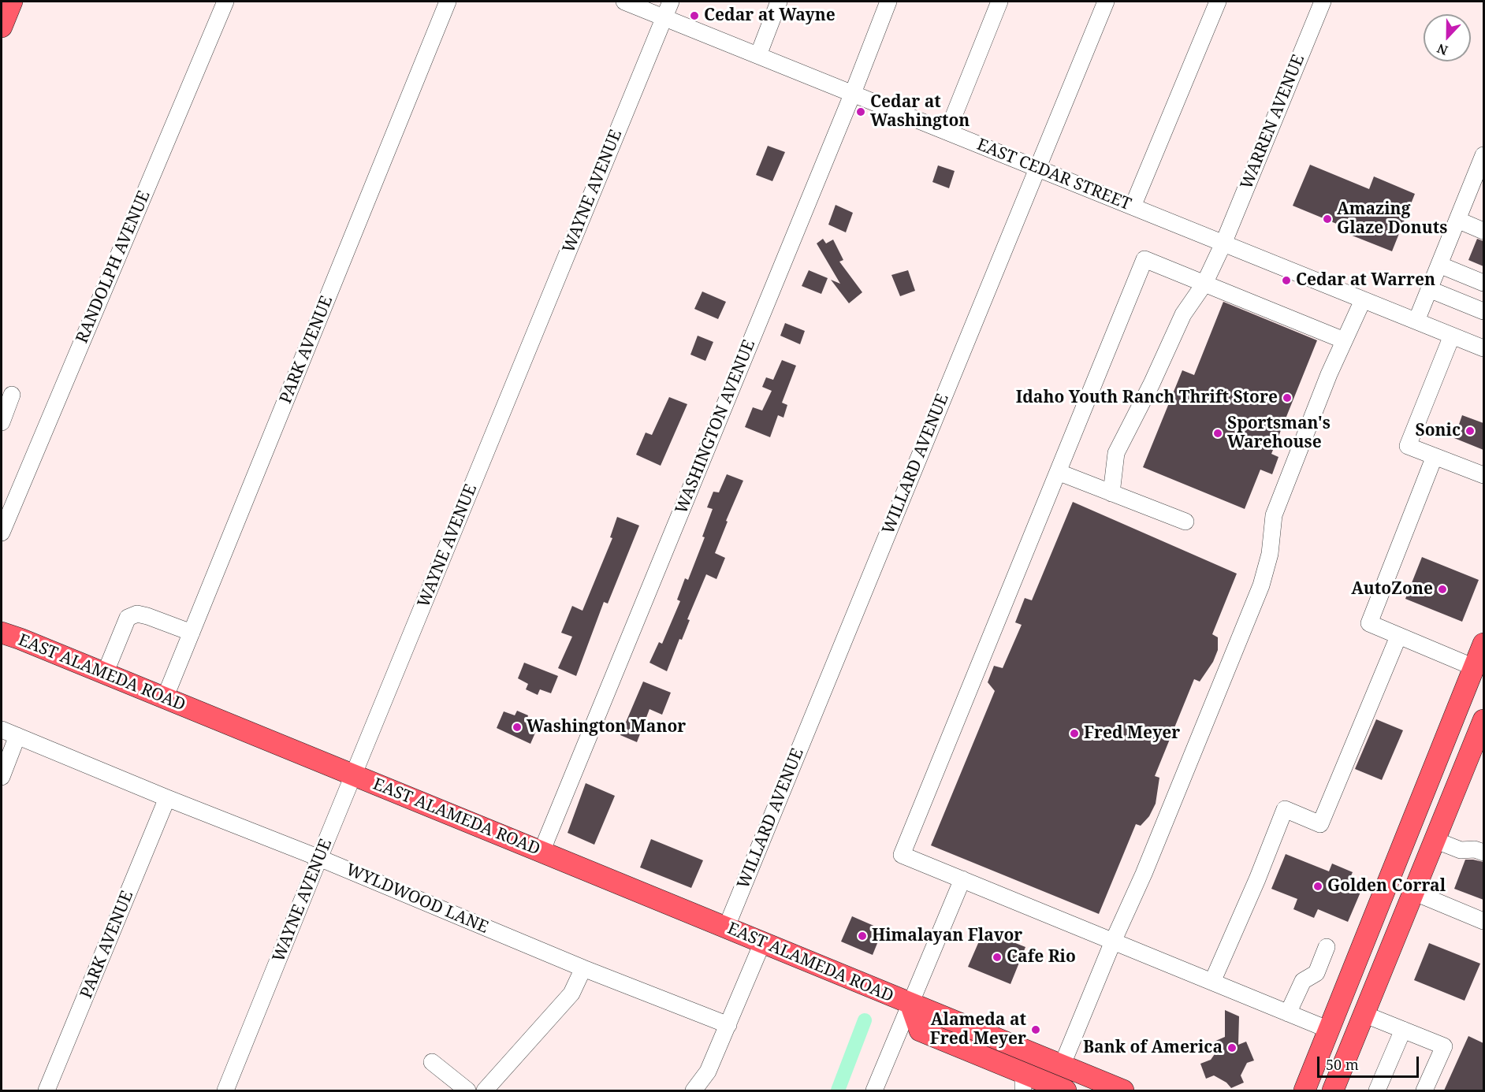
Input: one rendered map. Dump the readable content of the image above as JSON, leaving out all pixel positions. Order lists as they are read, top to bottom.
{
  "streets": {
    "main road": ["EAST ALAMEDA ROAD"],
    "street": [
      "WARREN AVENUE",
      "EAST CEDAR STREET",
      "WAYNE AVENUE",
      "RANDOLPH AVENUE",
      "PARK AVENUE",
      "WASHINGTON AVENUE",
      "WILLARD AVENUE",
      "WYLDWOOD LANE"
    ]
  },
  "crossings": [
    ["WARREN AVENUE", "EAST CEDAR STREET"],
    ["EAST CEDAR STREET", "WAYNE AVENUE"],
    ["EAST CEDAR STREET", "WASHINGTON AVENUE"],
    ["EAST CEDAR STREET", "WILLARD AVENUE"],
    ["WAYNE AVENUE", "EAST ALAMEDA ROAD"],
    ["WAYNE AVENUE", "WYLDWOOD LANE"],
    ["PARK AVENUE", "EAST ALAMEDA ROAD"],
    ["PARK AVENUE", "WYLDWOOD LANE"],
    ["WASHINGTON AVENUE", "EAST ALAMEDA ROAD"],
    ["WILLARD AVENUE", "EAST ALAMEDA ROAD"]
  ],
  "places": [
    "Cedar at Wayne",
    "Cedar at Washington",
    "Amazing Glaze Donuts",
    "Cedar at Warren",
    "Idaho Youth Ranch Thrift Store",
    "Sonic",
    "Sportsman's Warehouse",
    "AutoZone",
    "Washington Manor",
    "Fred Meyer",
    "Golden Corral",
    "Himalayan Flavor",
    "Cafe Rio",
    "Alameda at Fred Meyer",
    "Bank of America"
  ],
  "scale_bar": "50 m",
  "north": "bottom"
}
